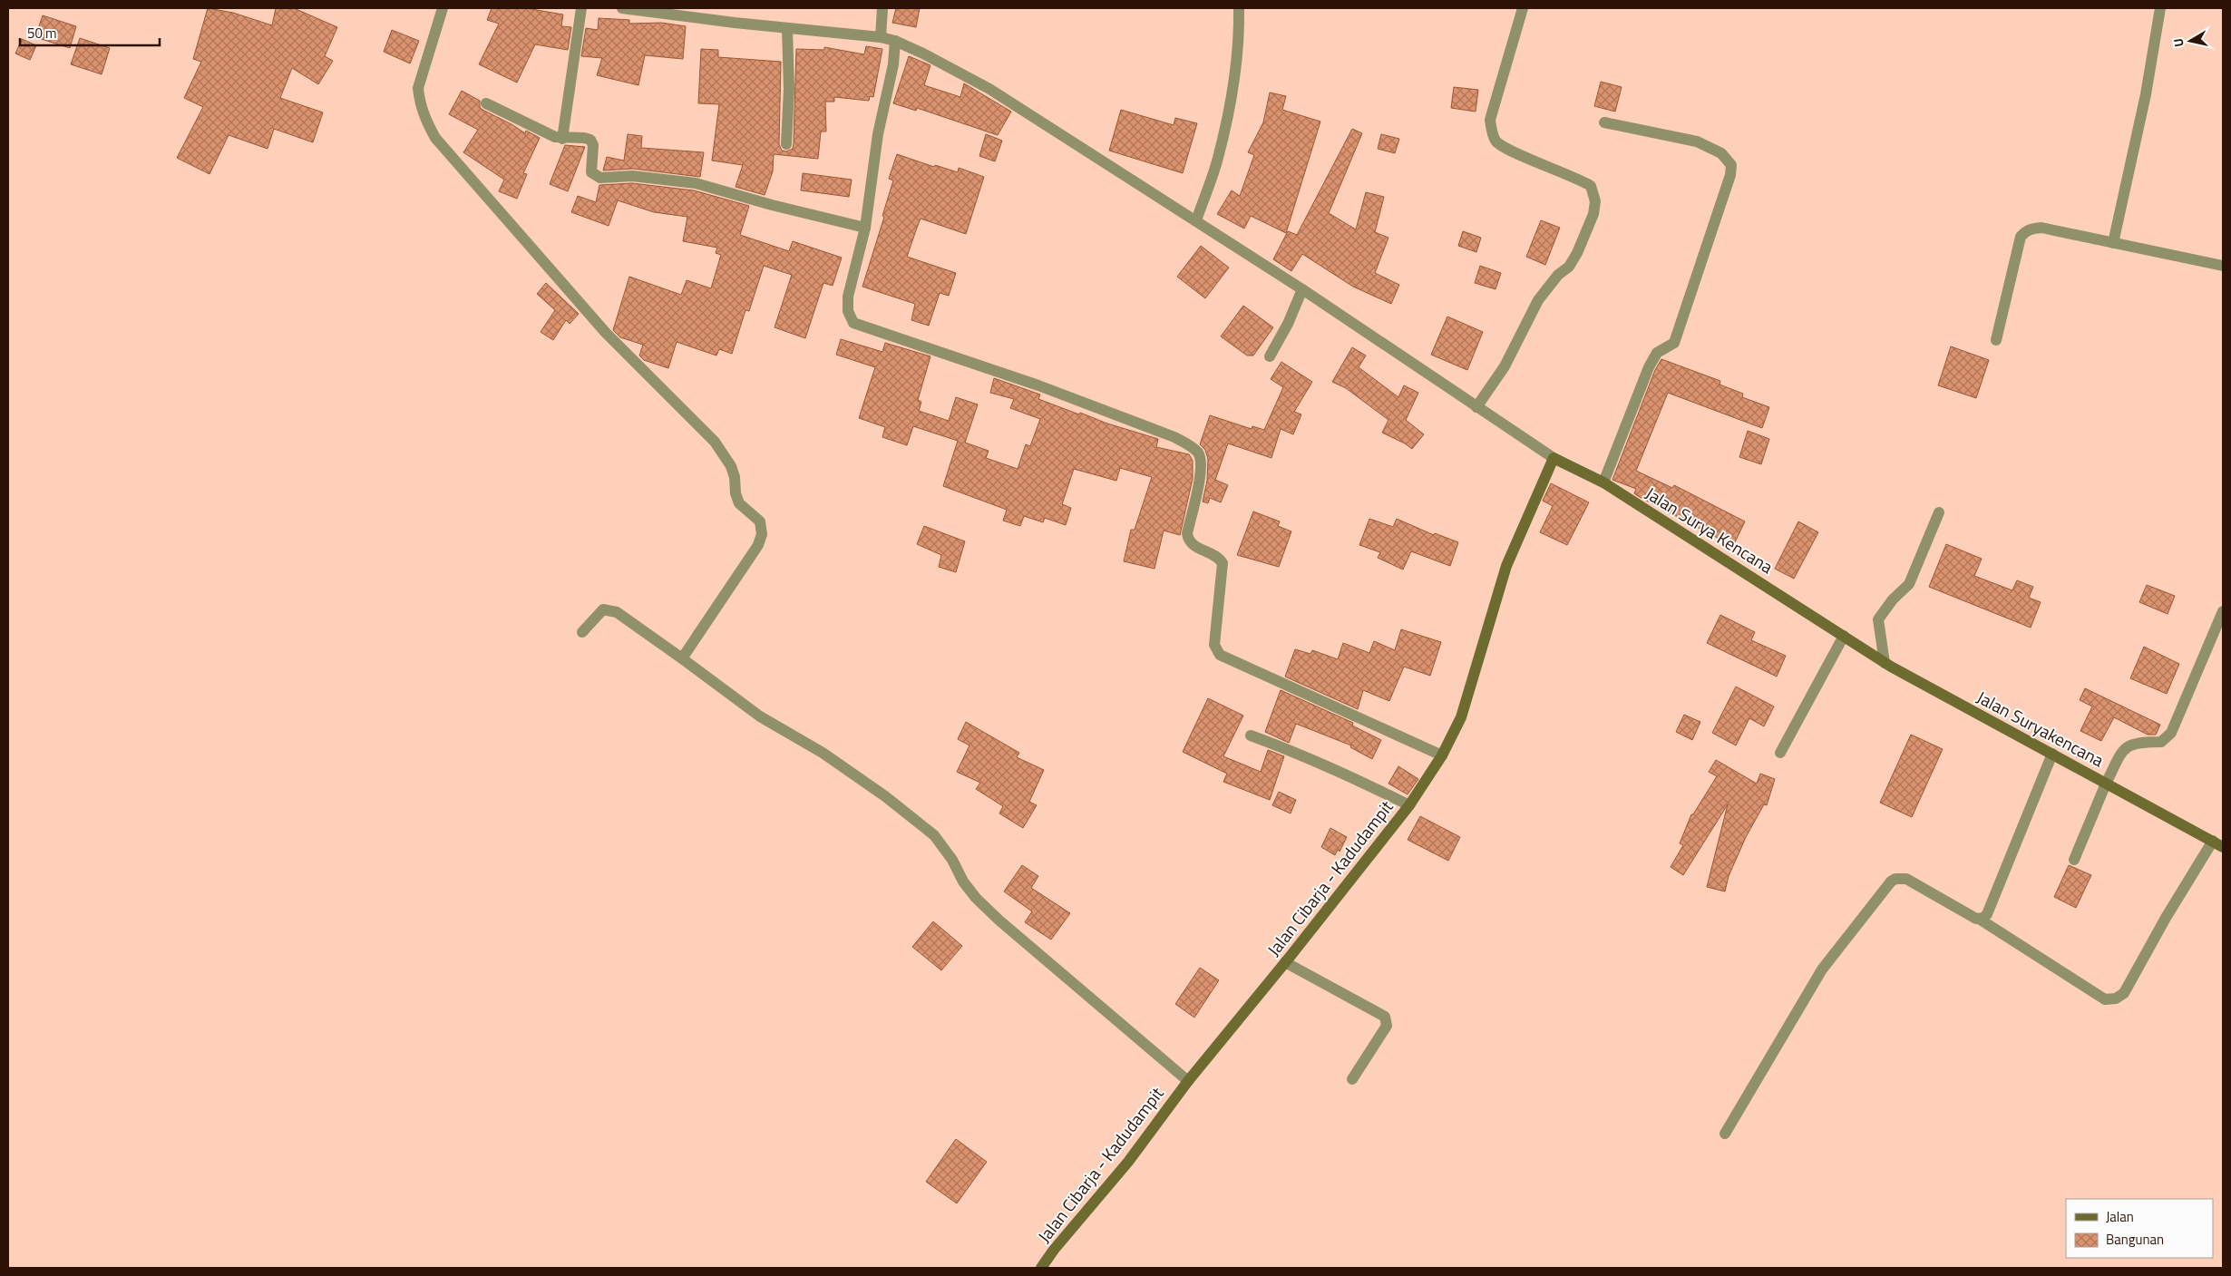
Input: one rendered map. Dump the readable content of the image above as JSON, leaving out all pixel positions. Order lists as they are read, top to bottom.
{
  "streets": {
    "street": ["Jalan Surya Kencana", "Jalan Suryakencana", "Jalan Cibarja - Kadudampit"]
  },
  "crossings": [
    ["Jalan Surya Kencana", "Jalan Suryakencana"],
    ["Jalan Surya Kencana", "Jalan Cibarja - Kadudampit"]
  ],
  "legend": ["Jalan", "Bangunan"],
  "scale_bar": "50 m",
  "north": "left"
}
